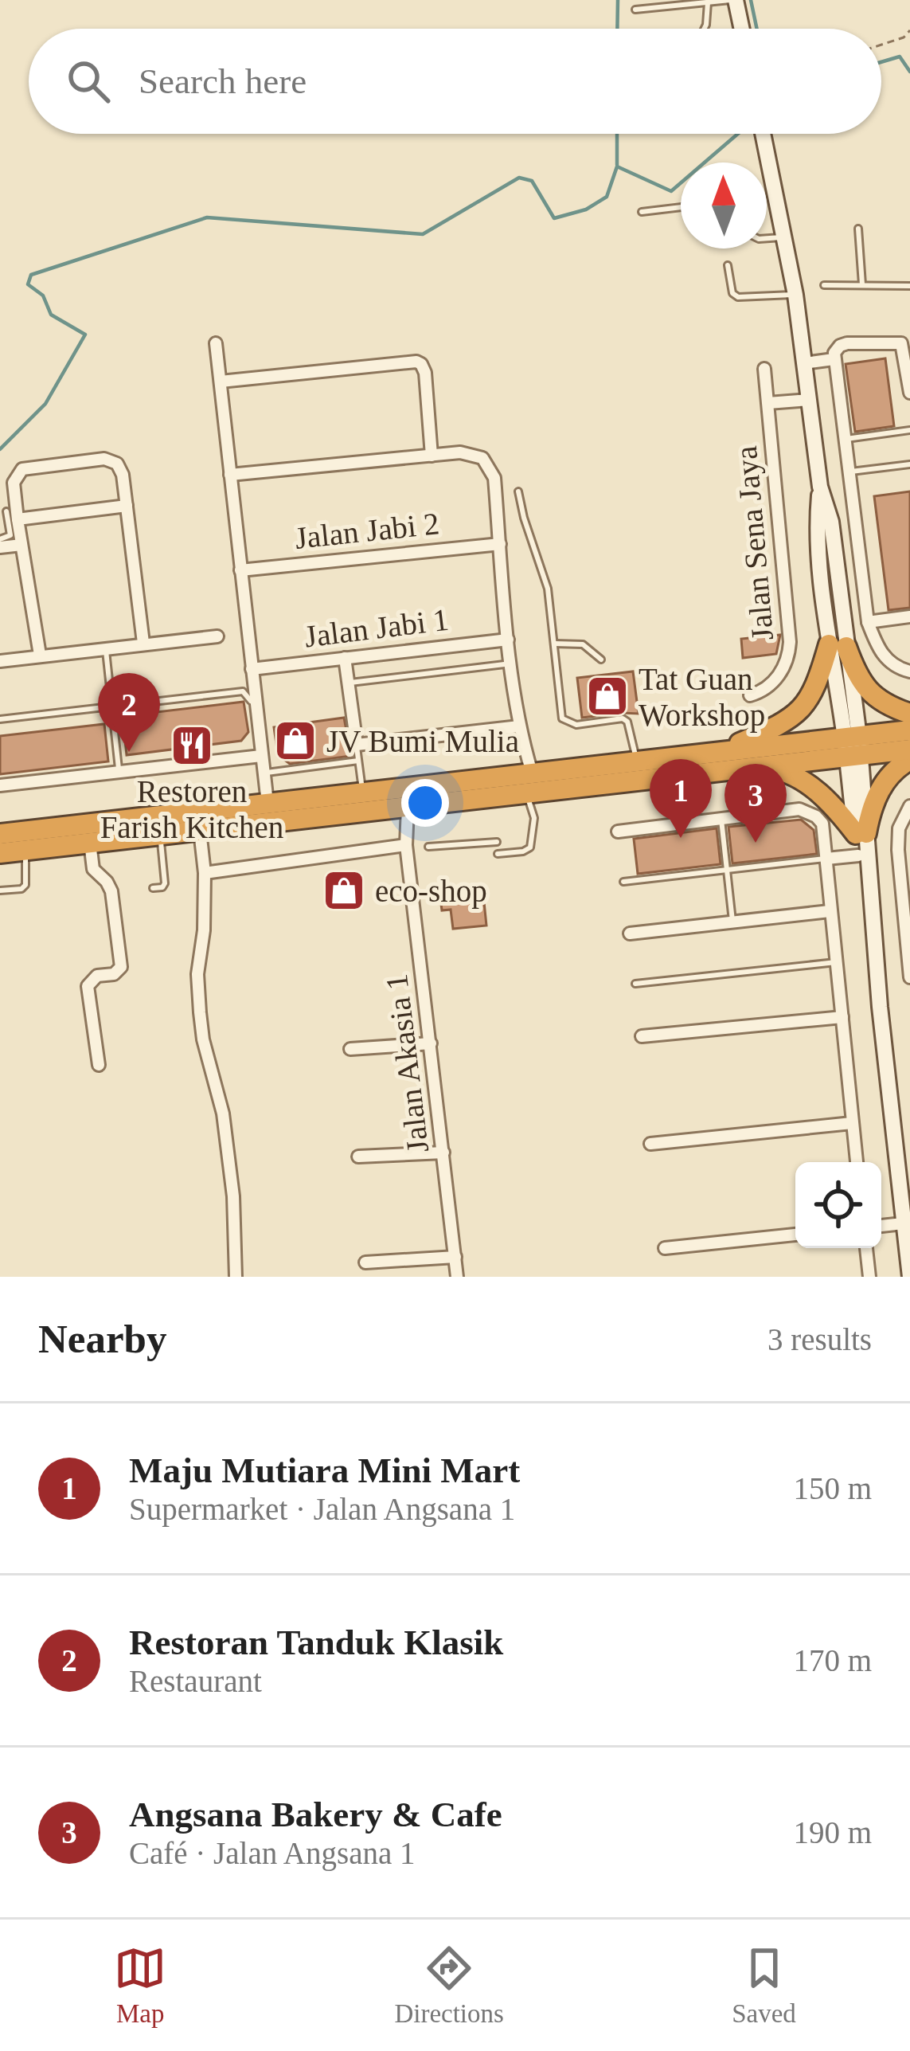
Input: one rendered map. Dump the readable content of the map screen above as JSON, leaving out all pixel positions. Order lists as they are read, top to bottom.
{
  "streets": {
    "street": [
      "Jalan Jabi 2",
      "Jalan Sena Jaya",
      "Jalan Jabi 1",
      "Jalan Akasia 1"
    ]
  },
  "places": {
    "shop": ["Tat Guan Workshop", "JV Bumi Mulia", "eco-shop"],
    "restaurant": ["Restoren Farish Kitchen"]
  },
  "north": "top",
  "page": {
    "search": "Search here",
    "pins": ["2", "1", "3"],
    "heading": ["Nearby", "3 results"],
    "list": [
      {
        "mark": "1",
        "name": "Maju Mutiara Mini Mart",
        "note": "Supermarket · Jalan Angsana 1",
        "value": "150 m"
      },
      {
        "mark": "2",
        "name": "Restoran Tanduk Klasik",
        "note": "Restaurant",
        "value": "170 m"
      },
      {
        "mark": "3",
        "name": "Angsana Bakery & Cafe",
        "note": "Café · Jalan Angsana 1",
        "value": "190 m"
      }
    ],
    "nav": ["Map", "Directions", "Saved"]
  }
}
